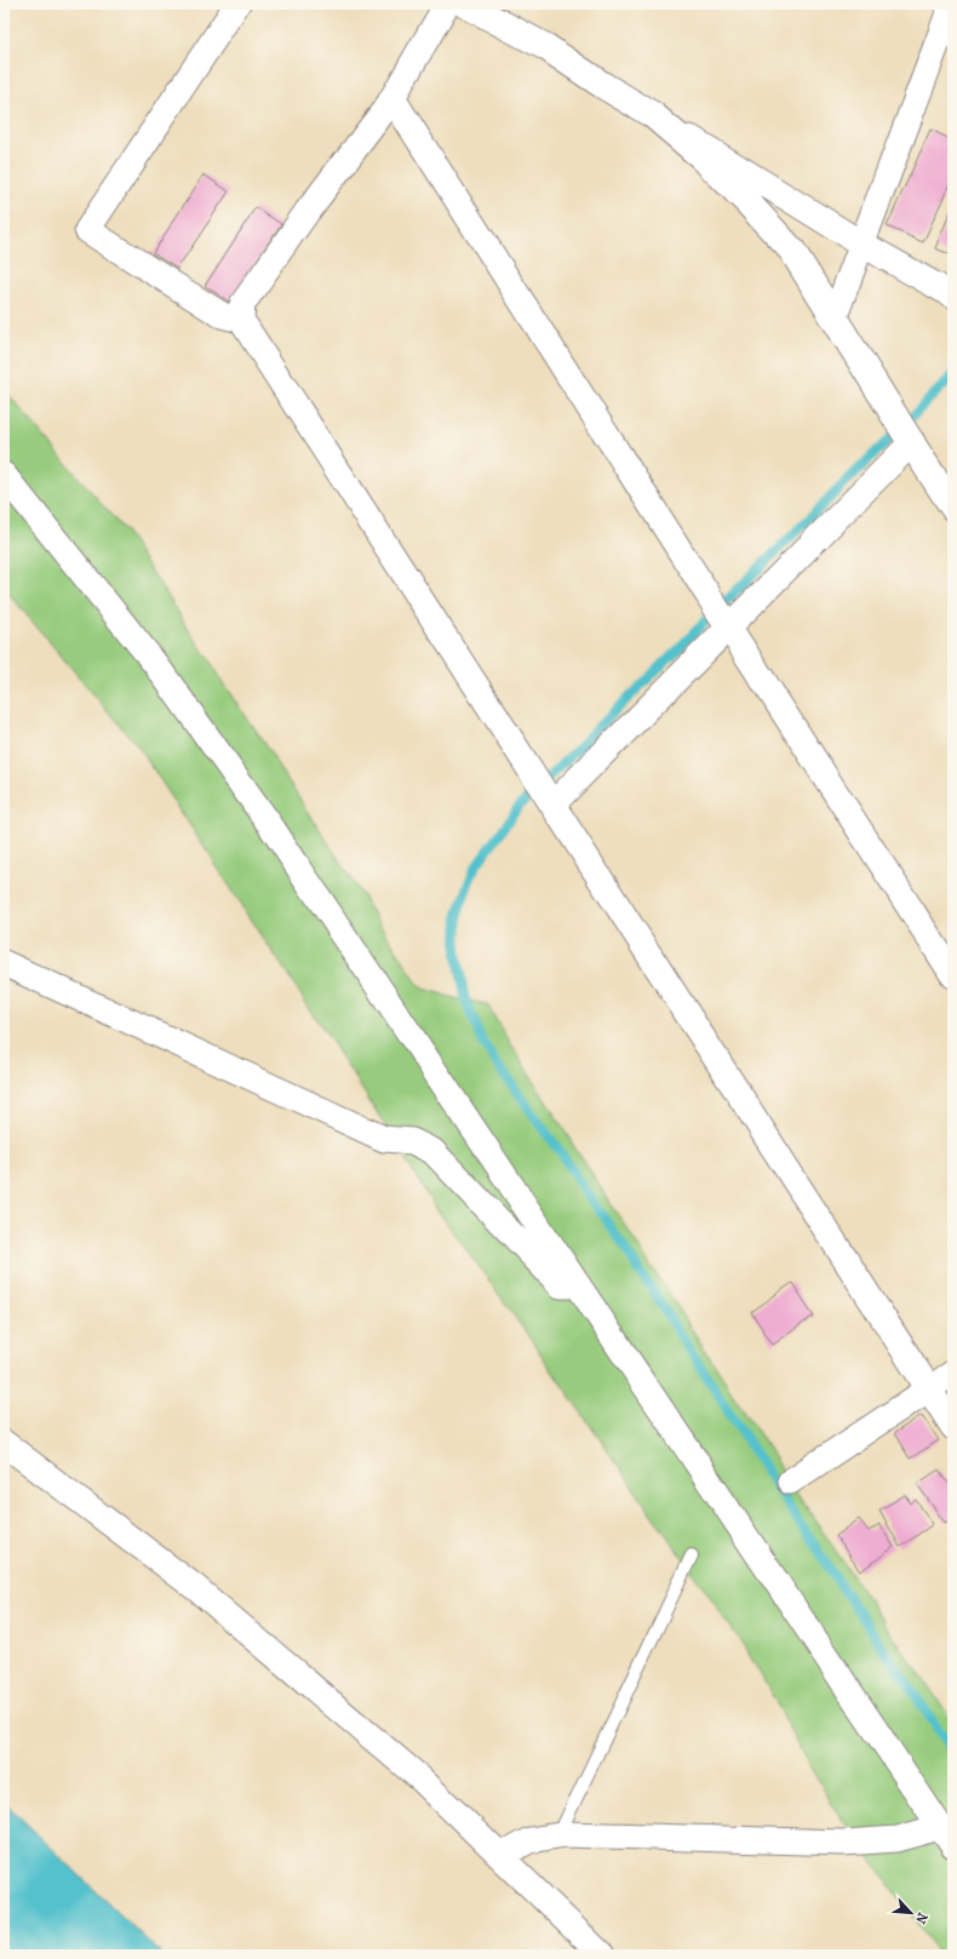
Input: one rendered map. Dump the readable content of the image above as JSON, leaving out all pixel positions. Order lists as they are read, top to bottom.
{
  "north": "bottom right"
}
